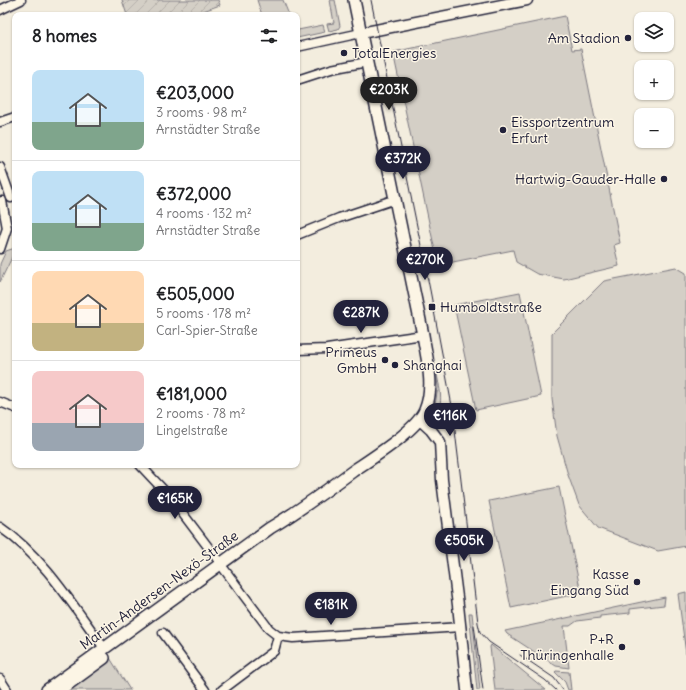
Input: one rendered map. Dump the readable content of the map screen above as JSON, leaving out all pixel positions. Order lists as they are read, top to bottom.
{
  "streets": {
    "main road": ["Martin-Andersen-Nexö-Straße"]
  },
  "places": {
    "other": [
      "Am Stadion",
      "TotalEnergies",
      "Eissportzentrum Erfurt",
      "Hartwig-Gauder-Halle",
      "Primeus GmbH",
      "Shanghai",
      "Kasse Eingang Süd",
      "P+R Thüringenhalle"
    ],
    "transit": ["Humboldtstraße"]
  },
  "page": {
    "map_buttons": ["+", "−"],
    "heading": "8 homes",
    "list": [
      {
        "name": "€203,000",
        "note": "3 rooms · 98 m² · Arnstädter Straße"
      },
      {
        "name": "€372,000",
        "note": "4 rooms · 132 m² · Arnstädter Straße"
      },
      {
        "name": "€505,000",
        "note": "5 rooms · 178 m² · Carl-Spier-Straße"
      },
      {
        "name": "€181,000",
        "note": "2 rooms · 78 m² · Lingelstraße"
      }
    ],
    "price": [
      "€203K",
      "€372K",
      "€270K",
      "€287K",
      "€116K",
      "€165K",
      "€505K",
      "€181K"
    ]
  }
}
